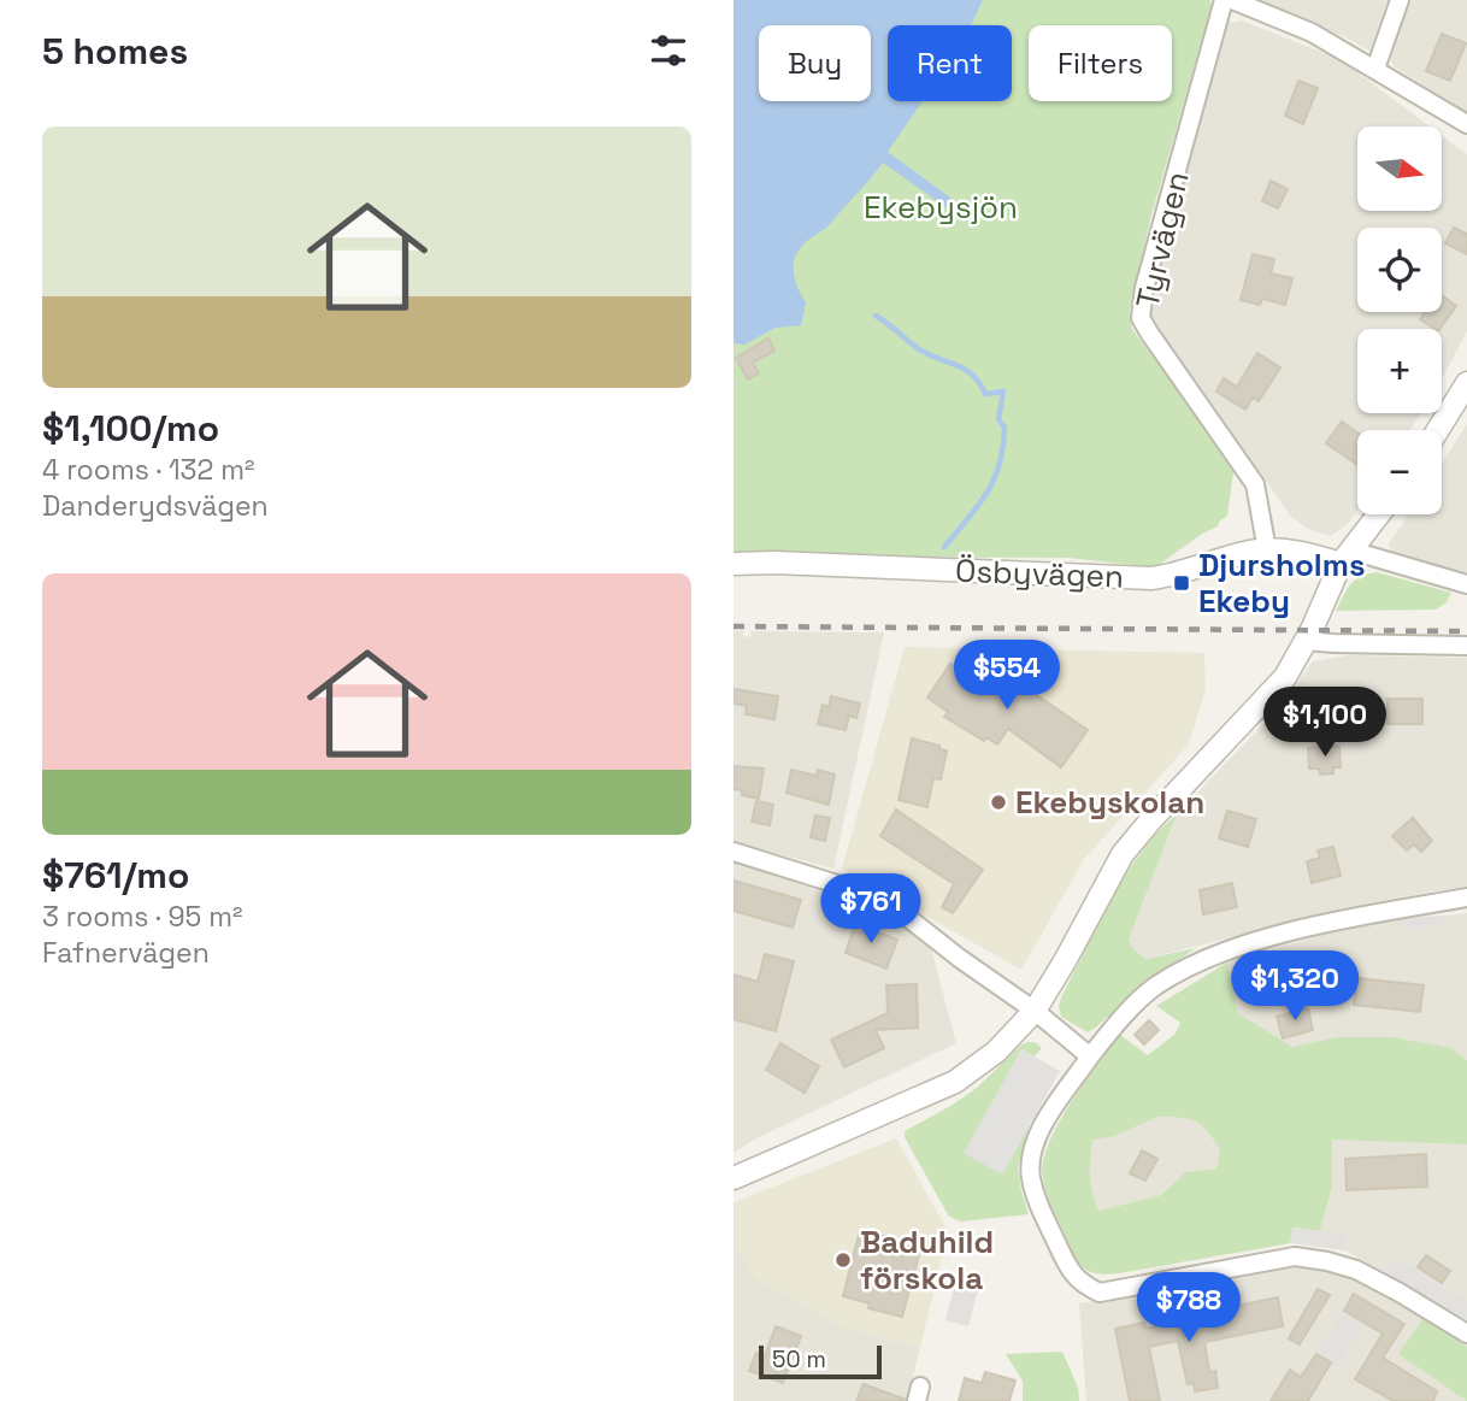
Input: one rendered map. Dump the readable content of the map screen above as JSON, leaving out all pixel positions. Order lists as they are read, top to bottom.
{
  "streets": {
    "street": ["Tyrvägen", "Ösbyvägen"]
  },
  "crossings": [
    ["Tyrvägen", "Ösbyvägen"]
  ],
  "parks": ["Ekebysjön"],
  "places": {
    "transit": ["Djursholms Ekeby"],
    "other": ["Ekebyskolan", "Baduhild förskola"]
  },
  "scale_bar": "50 m",
  "north": "right",
  "page": {
    "heading": "5 homes",
    "chip": ["Buy", "Rent", "Filters"],
    "list": [
      {
        "name": "$1,100/mo",
        "note": "4 rooms · 132 m² · Danderydsvägen"
      },
      {
        "name": "$761/mo",
        "note": "3 rooms · 95 m² · Fafnervägen"
      }
    ],
    "map_buttons": ["+", "−"],
    "price": [
      "$554",
      "$1,100",
      "$761",
      "$1,320",
      "$788"
    ],
    "scale": "50 m"
  }
}
